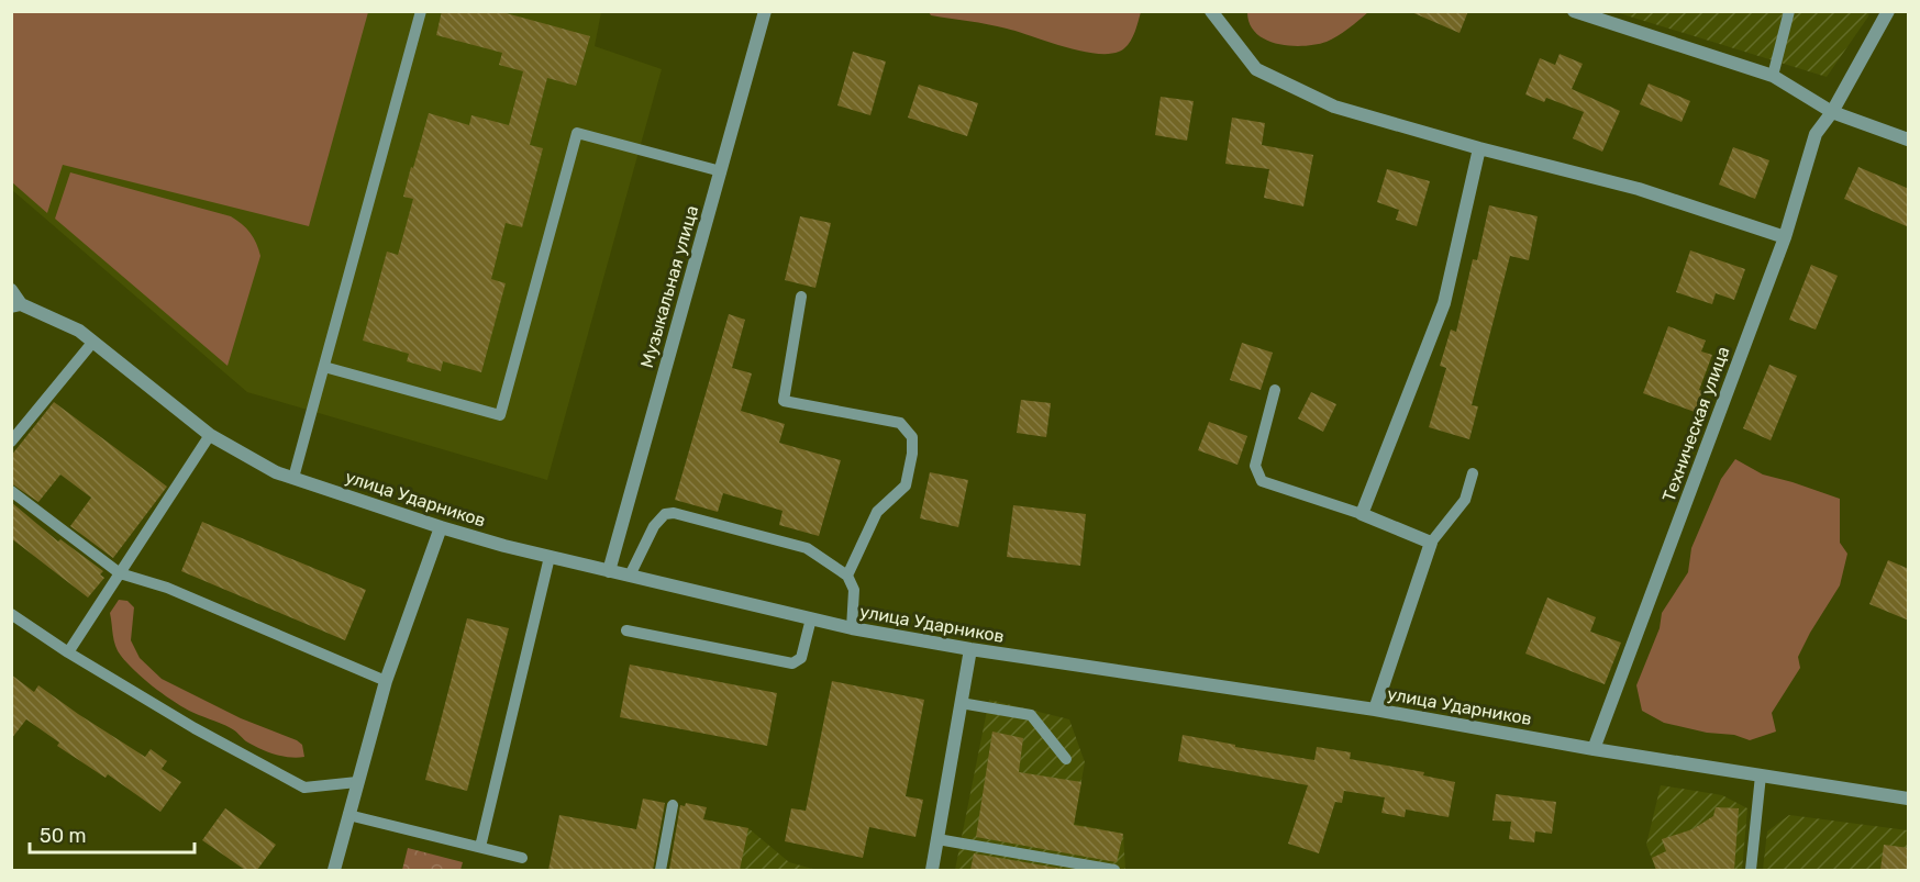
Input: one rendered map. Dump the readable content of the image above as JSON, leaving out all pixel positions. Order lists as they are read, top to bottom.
{
  "streets": {
    "street": ["Музыкальная улица", "Техническая улица", "улица Ударников"]
  },
  "crossings": [
    ["Музыкальная улица", "улица Ударников"],
    ["Техническая улица", "улица Ударников"]
  ],
  "scale_bar": "50 m"
}
